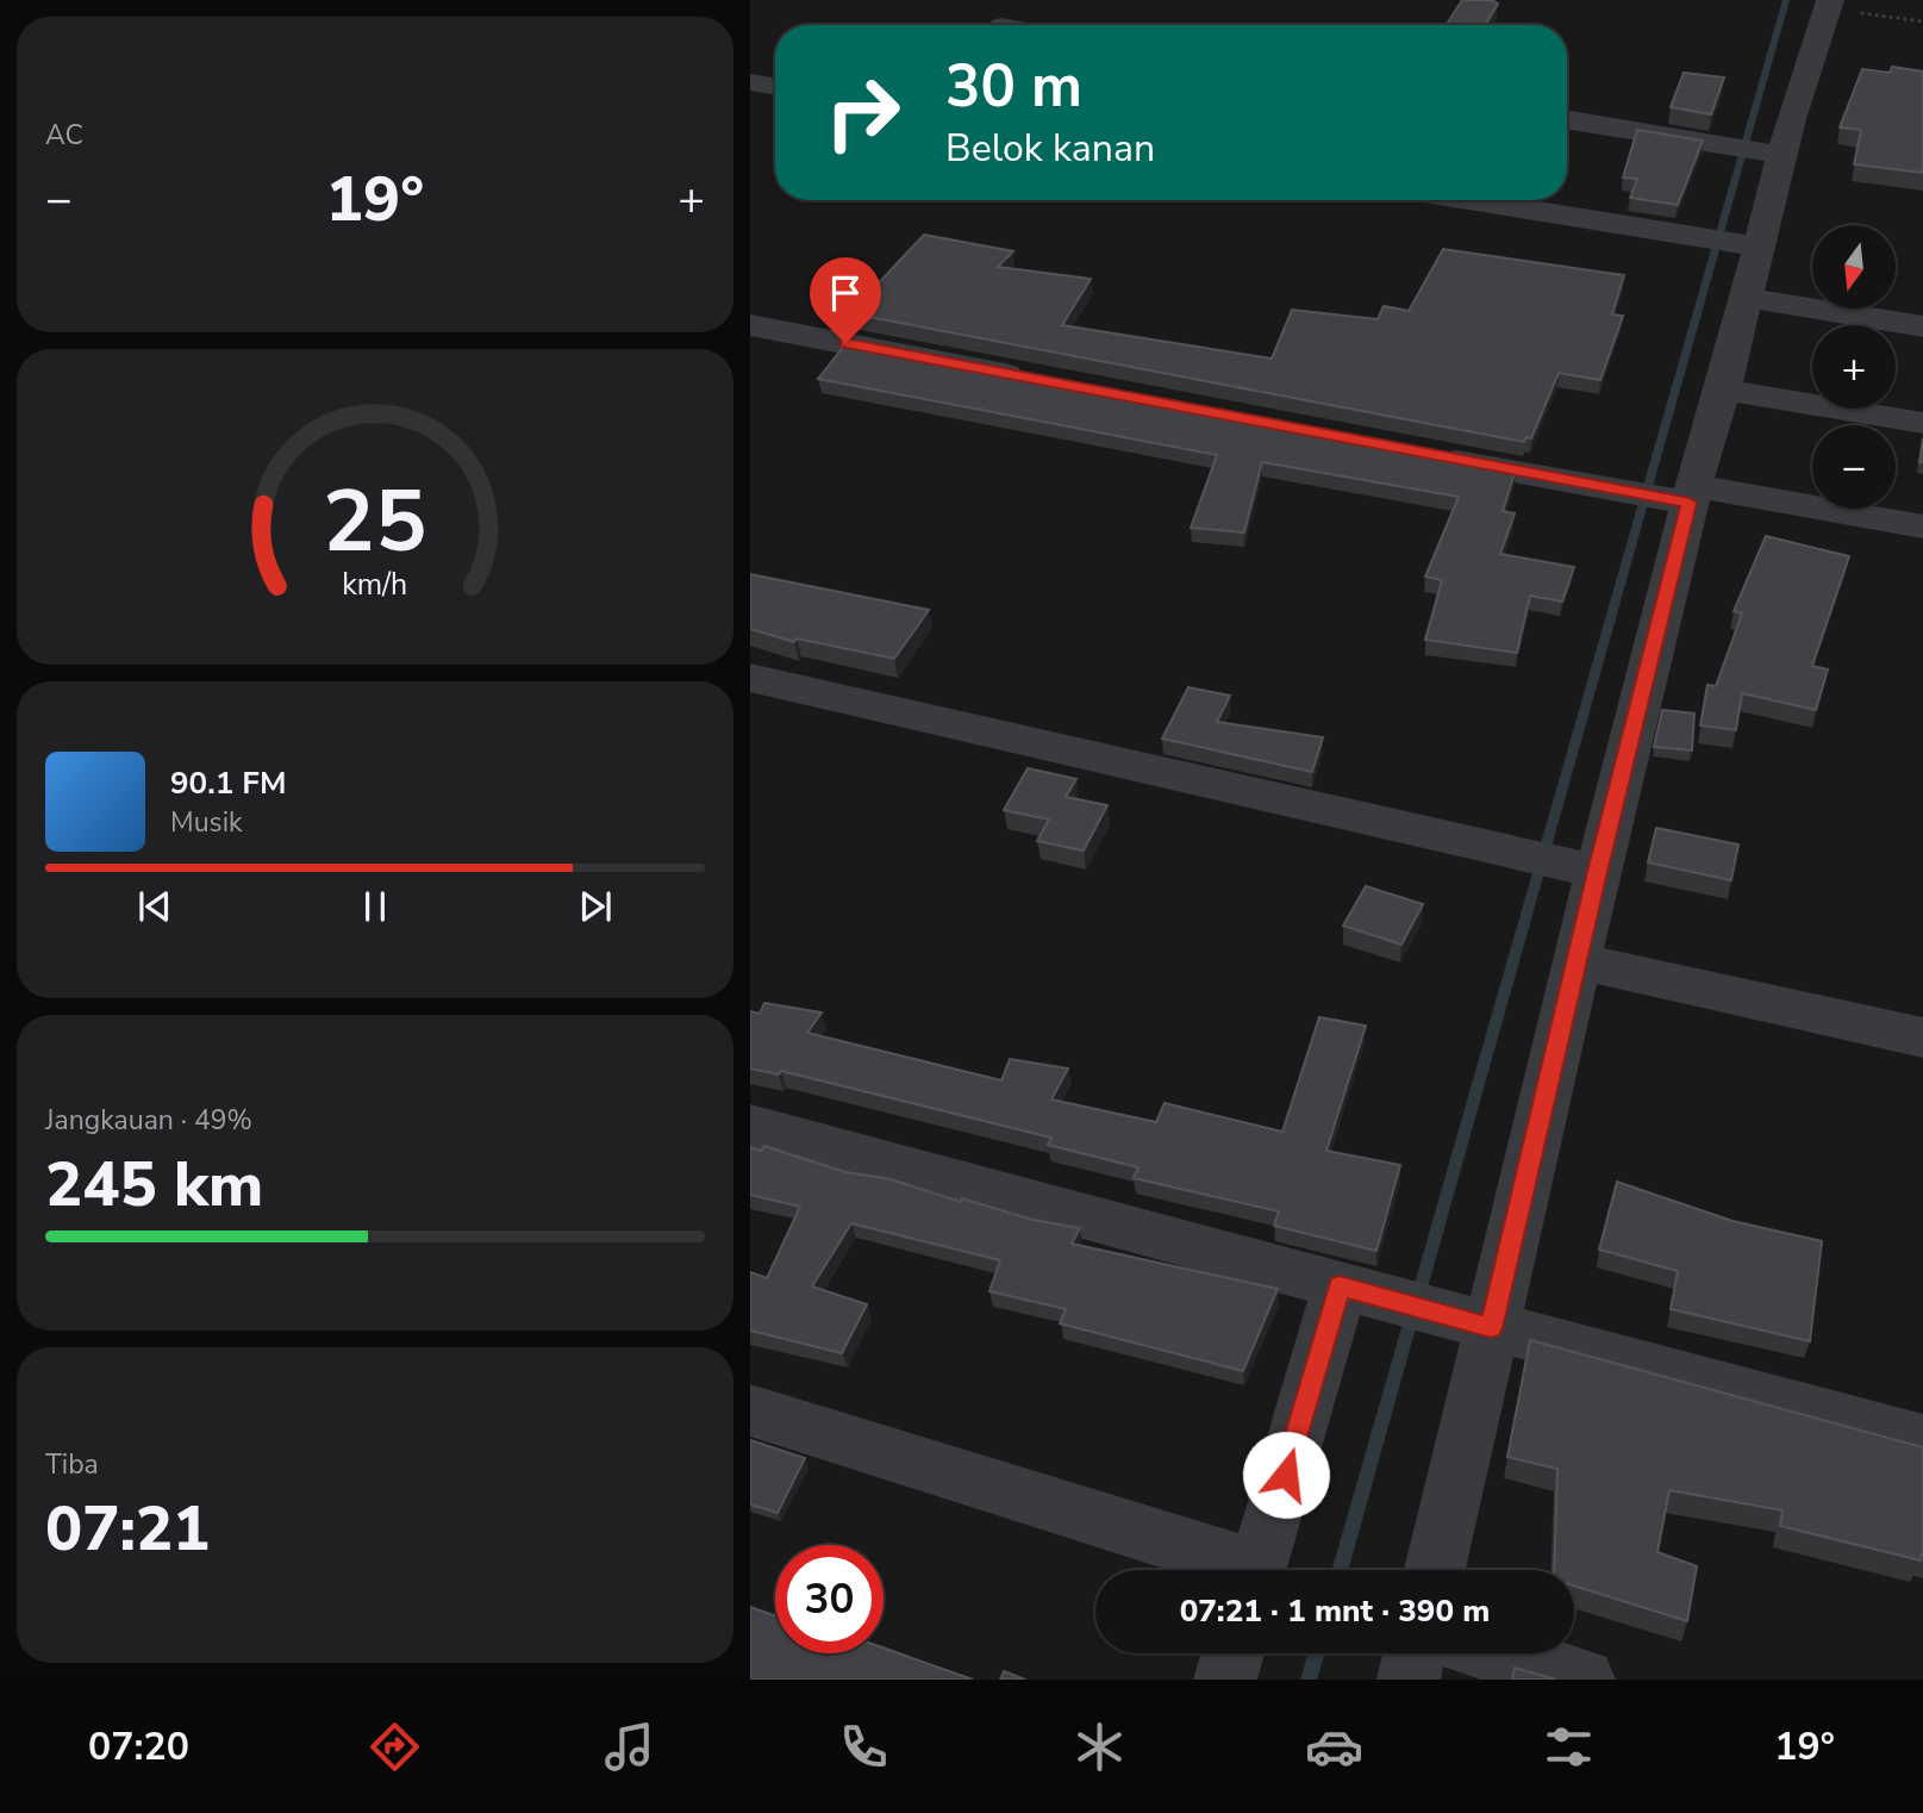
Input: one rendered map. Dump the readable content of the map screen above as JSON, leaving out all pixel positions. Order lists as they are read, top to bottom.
{
  "north": "bottom",
  "page": {
    "tile": [
      "AC",
      ["Jangkauan · 49%", "245 km"],
      ["Tiba", "07:21"]
    ],
    "turn": ["30 m", "Belok kanan"],
    "heat": ["−", "19°", "+"],
    "map_buttons": ["+", "−"],
    "song": ["90.1 FM", "Musik"],
    "limit": "30",
    "trip": "07:21 · 1 mnt · 390 m",
    "tabs": ["07:20", "19°"],
    "gauge": ["25", "km/h"]
  }
}
